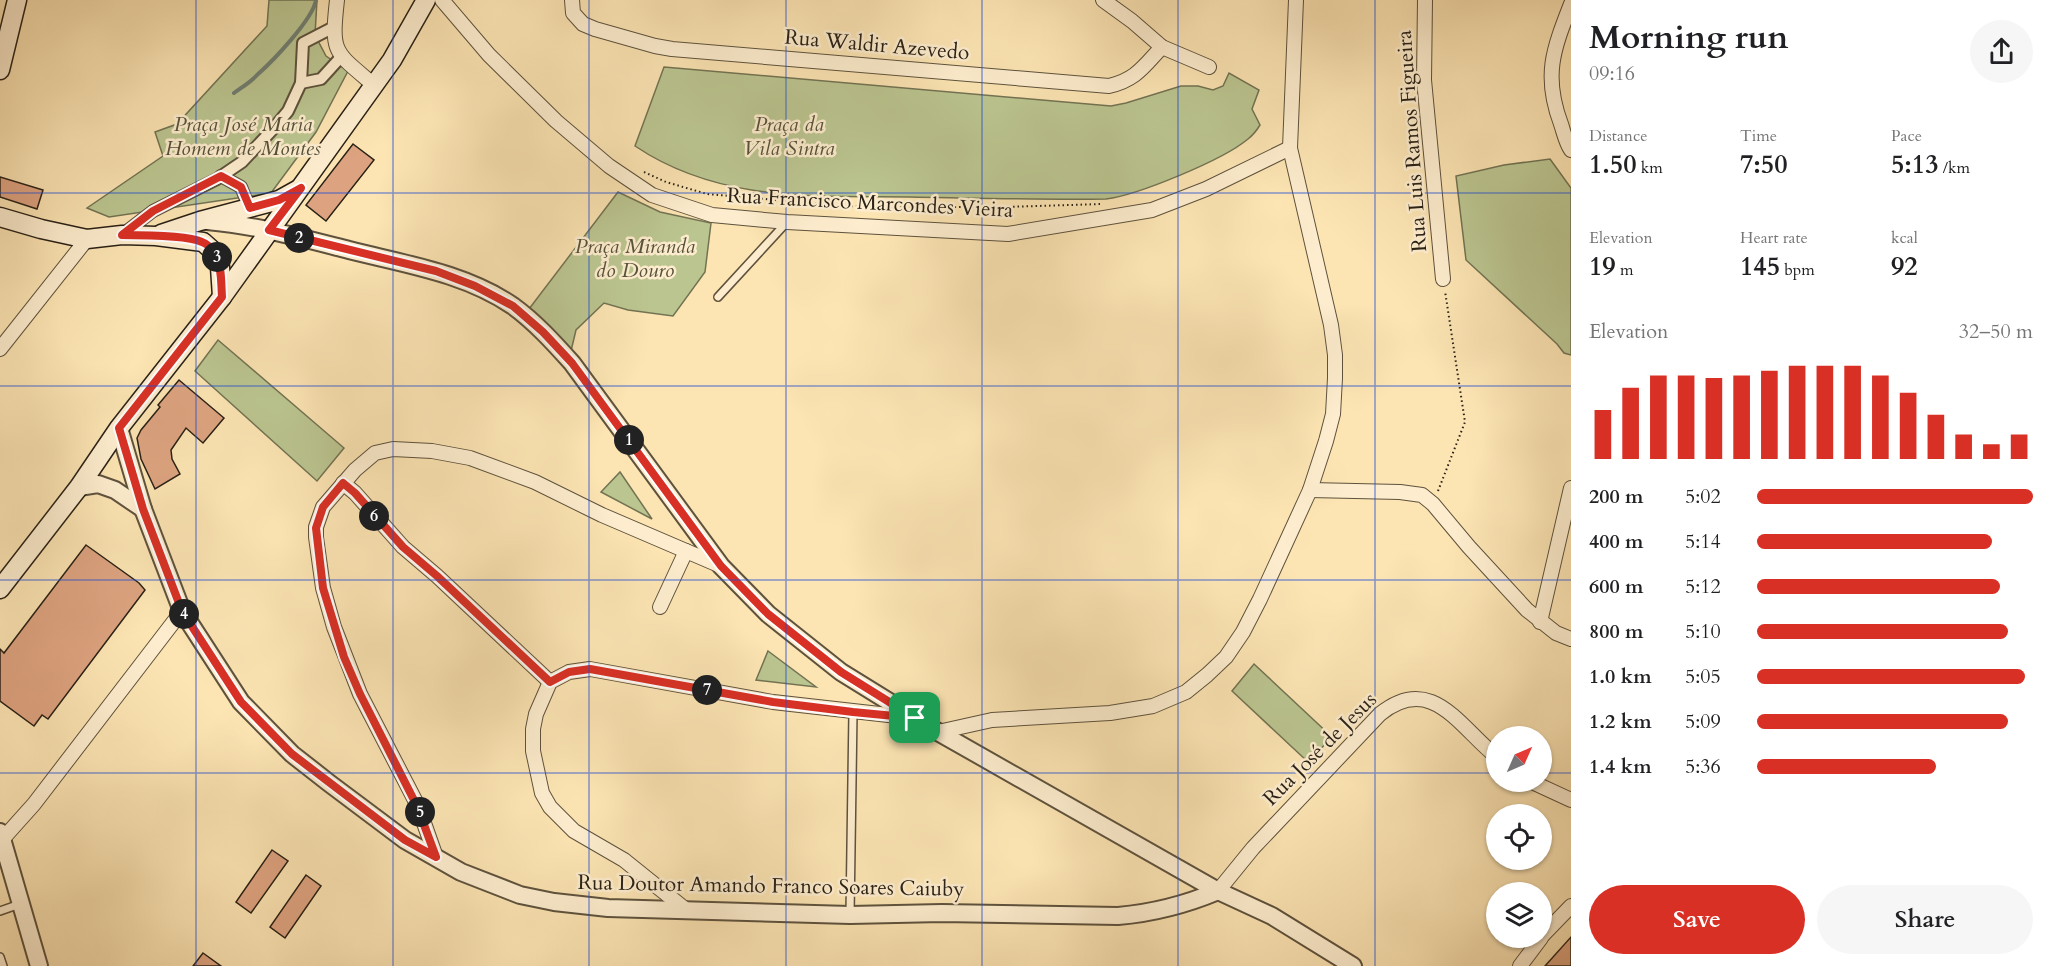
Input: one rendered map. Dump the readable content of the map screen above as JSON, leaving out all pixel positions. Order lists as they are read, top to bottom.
{
  "streets": {
    "street": [
      "Rua Waldir Azevedo",
      "Rua Luis Ramos Figueira",
      "Rua Francisco Marcondes Vieira",
      "Rua José de Jesus",
      "Rua Doutor Amando Franco Soares Caiuby"
    ]
  },
  "crossings": [
    ["Rua José de Jesus", "Rua Doutor Amando Franco Soares Caiuby"]
  ],
  "parks": ["Praça José Maria Homem de Montes", "Praça da Vila Sintra", "Praça Miranda do Douro"],
  "north": "top right",
  "page": {
    "heading": ["Morning run", "09:16"],
    "stats": [
      ["Distance", "1.50 km"],
      ["Time", "7:50"],
      ["Pace", "5:13 /km"],
      ["Elevation", "19 m"],
      ["Heart rate", "145 bpm"],
      ["kcal", "92"]
    ],
    "pins": [
      "2",
      "3",
      "1",
      "6",
      "4",
      "7",
      "5"
    ],
    "chart": ["Elevation", "32–50 m"],
    "list": [
      {
        "name": "200 m",
        "note": "5:02"
      },
      {
        "name": "400 m",
        "note": "5:14"
      },
      {
        "name": "600 m",
        "note": "5:12"
      },
      {
        "name": "800 m",
        "note": "5:10"
      },
      {
        "name": "1.0 km",
        "note": "5:05"
      },
      {
        "name": "1.2 km",
        "note": "5:09"
      },
      {
        "name": "1.4 km",
        "note": "5:36"
      }
    ],
    "buttons": ["Save", "Share"]
  }
}
